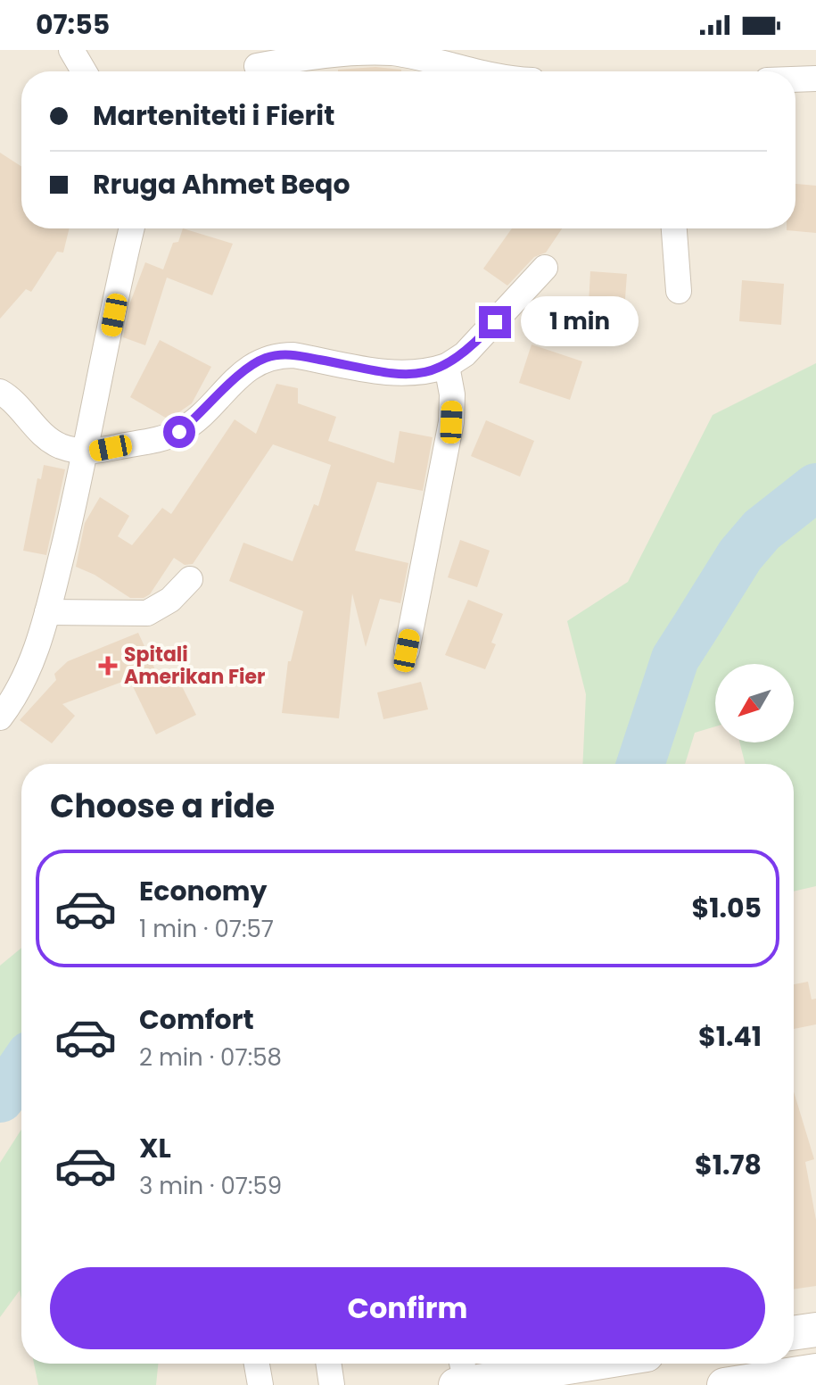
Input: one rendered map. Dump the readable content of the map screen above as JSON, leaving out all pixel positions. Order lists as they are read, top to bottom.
{
  "places": {
    "health": ["Spitali Amerikan Fier"]
  },
  "north": "bottom left",
  "page": {
    "status": "07:55",
    "banner": ["Marteniteti i Fierit", "Rruga Ahmet Beqo"],
    "bubble": "1 min",
    "heading": "Choose a ride",
    "list": [
      {
        "name": "Economy",
        "note": "1 min · 07:57",
        "value": "$1.05"
      },
      {
        "name": "Comfort",
        "note": "2 min · 07:58",
        "value": "$1.41"
      },
      {
        "name": "XL",
        "note": "3 min · 07:59",
        "value": "$1.78"
      }
    ],
    "buttons": "Confirm"
  }
}
